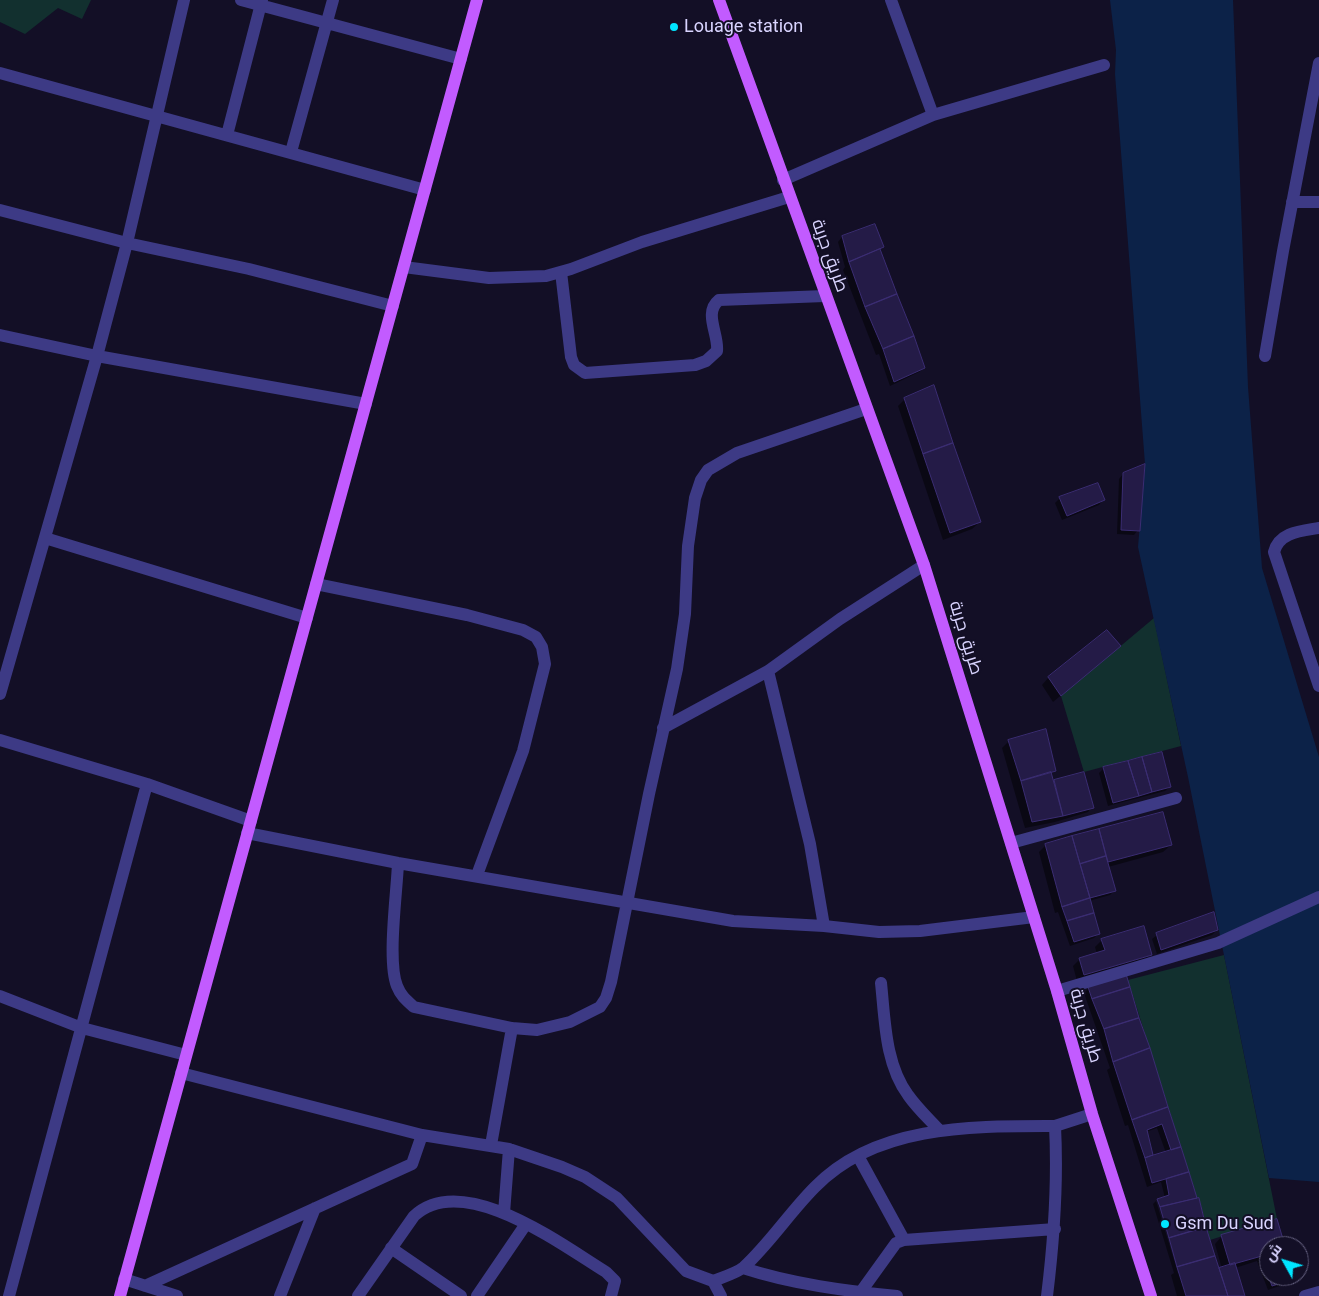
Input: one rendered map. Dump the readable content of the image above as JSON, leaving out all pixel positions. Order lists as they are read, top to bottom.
{
  "streets": {
    "main road": ["طريق جربة"]
  },
  "places": ["Louage station", "Gsm Du Sud"],
  "north": "top left"
}
